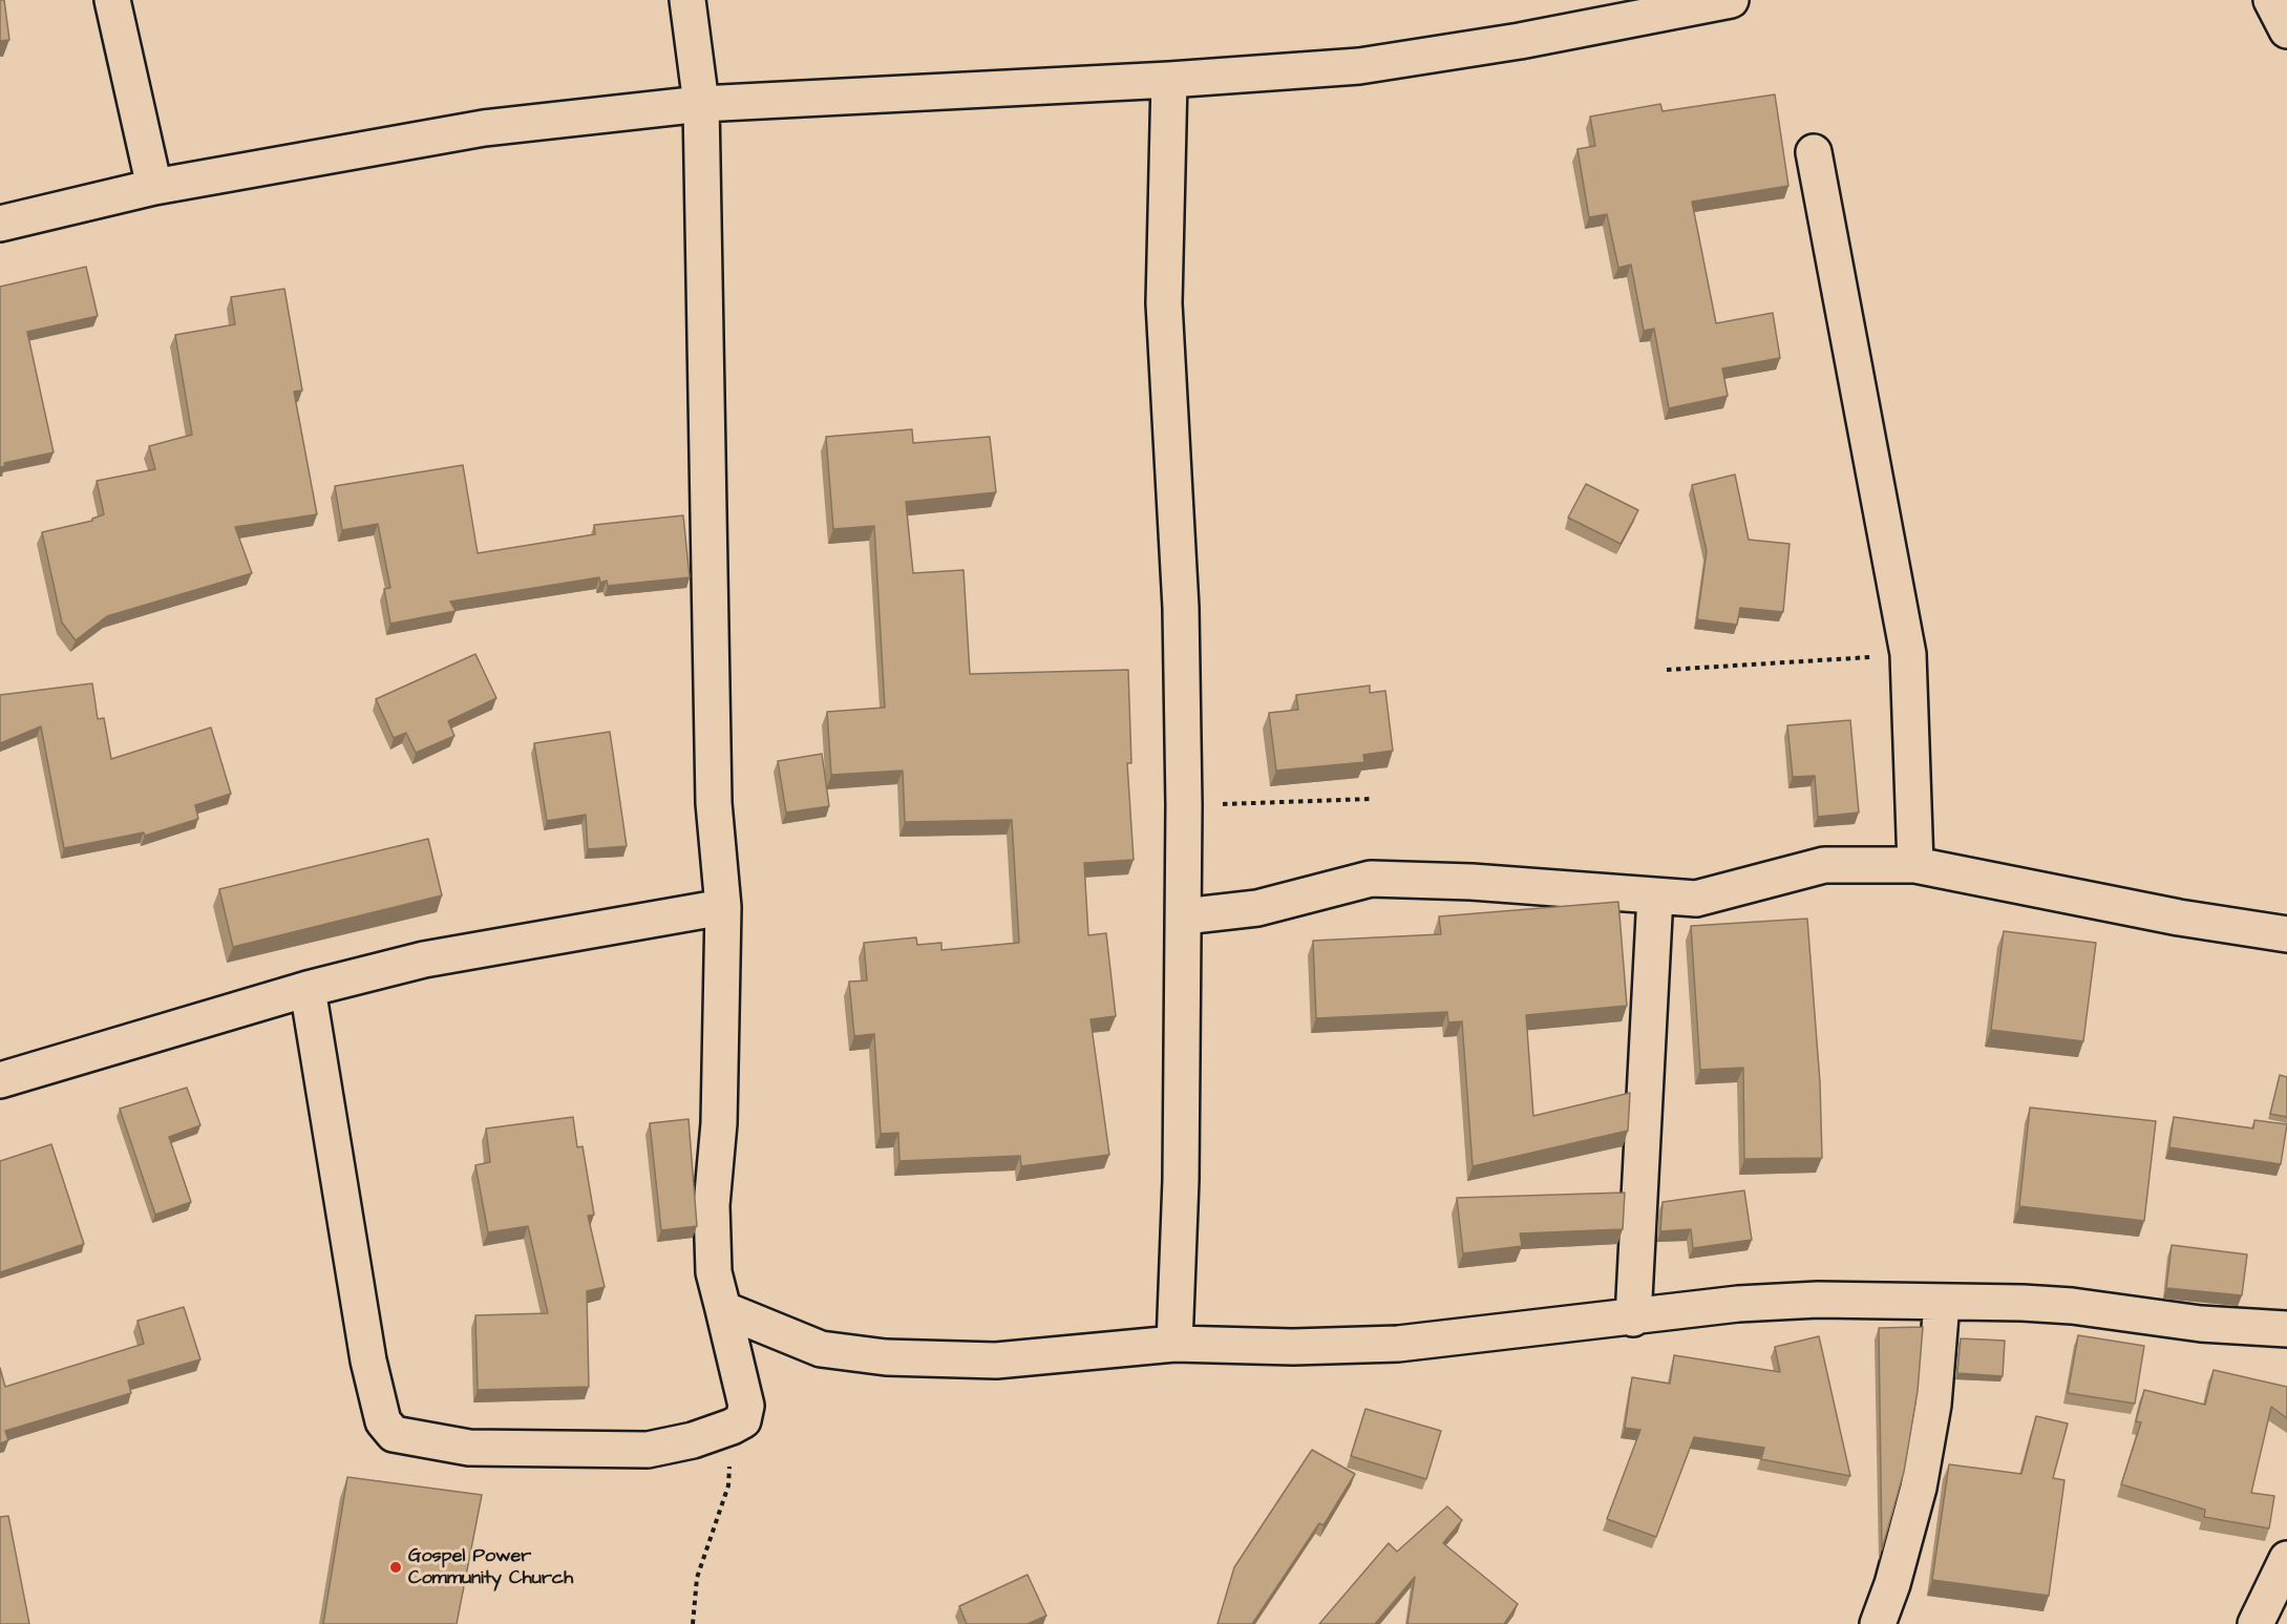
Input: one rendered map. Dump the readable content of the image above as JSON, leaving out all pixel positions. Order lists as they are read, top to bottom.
{
  "places": ["Gospel Power Community Church"]
}
